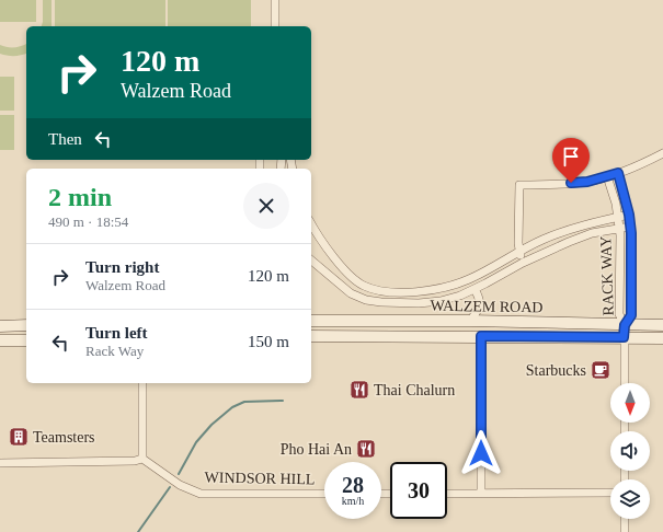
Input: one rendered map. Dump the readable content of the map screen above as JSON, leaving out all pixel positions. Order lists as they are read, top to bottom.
{
  "streets": {
    "main road": ["WALZEM ROAD"],
    "street": ["RACK WAY", "WINDSOR HILL"]
  },
  "crossings": [
    ["RACK WAY", "WALZEM ROAD"]
  ],
  "places": {
    "cafe": ["Starbucks"],
    "restaurant": ["Thai Chalurn", "Pho Hai An"],
    "building": ["Teamsters"]
  },
  "north": "bottom",
  "page": {
    "turn": ["120 m", "Walzem Road"],
    "then": "Then",
    "heading": ["2 min", "490 m · 18:54"],
    "list": [
      {
        "name": "Turn right",
        "note": "Walzem Road",
        "value": "120 m"
      },
      {
        "name": "Turn left",
        "note": "Rack Way",
        "value": "150 m"
      }
    ],
    "speed": "28 km/h",
    "limit": "30"
  }
}
